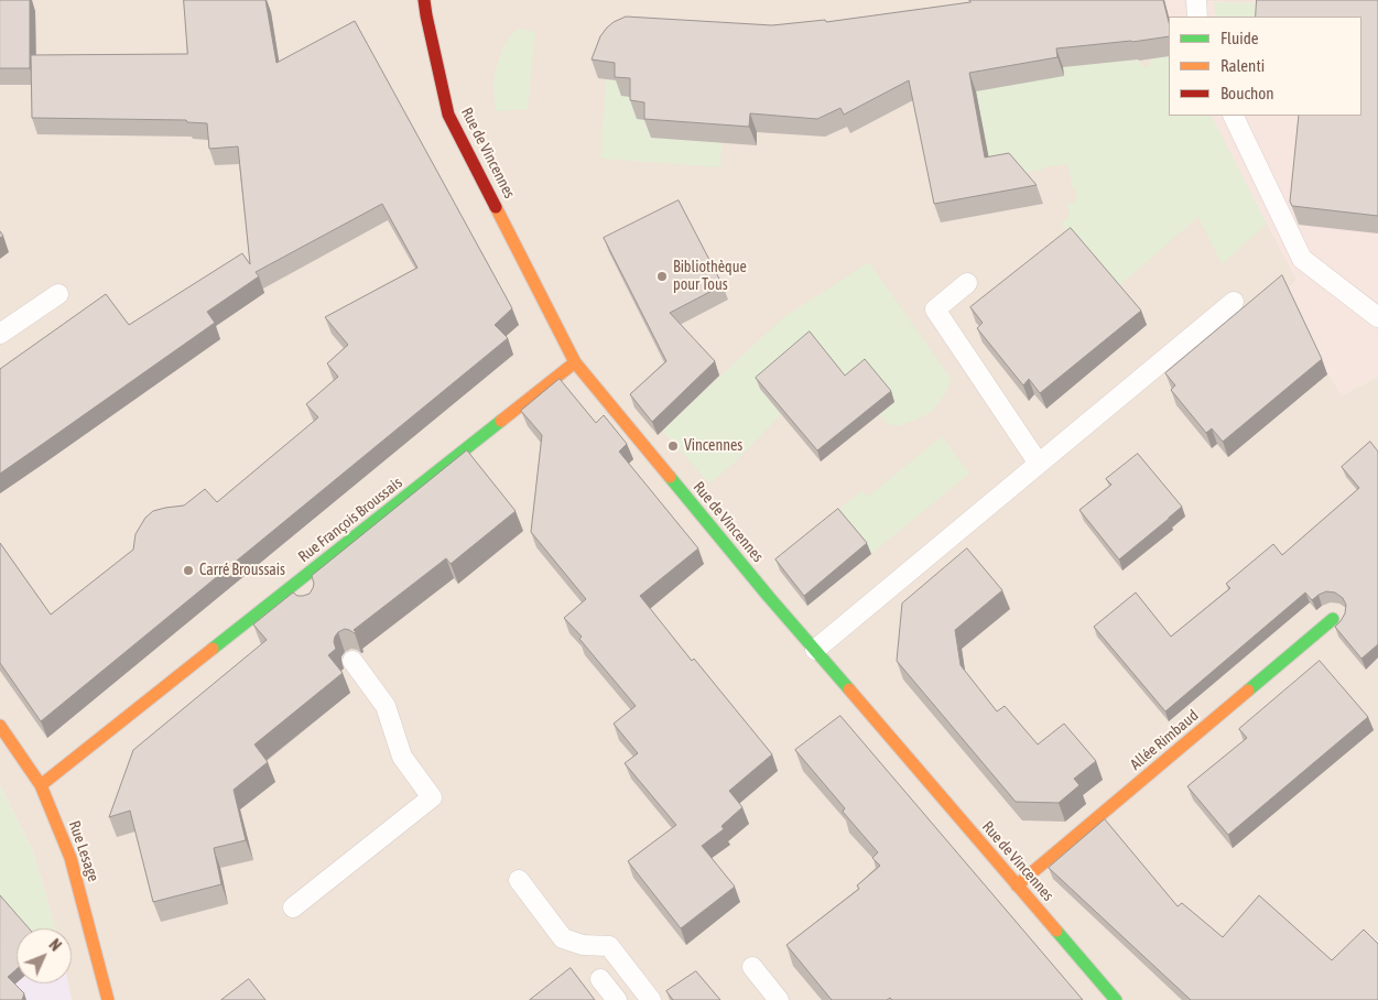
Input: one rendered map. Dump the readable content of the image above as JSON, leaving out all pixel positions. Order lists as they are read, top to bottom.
{
  "streets": {
    "main road": [
      "Rue de Vincennes",
      "Rue François Broussais",
      "Allée Rimbaud",
      "Rue Lesage"
    ]
  },
  "crossings": [
    ["Rue de Vincennes", "Rue François Broussais"],
    ["Rue de Vincennes", "Allée Rimbaud"],
    ["Rue François Broussais", "Rue Lesage"]
  ],
  "places": ["Bibliothèque pour Tous", "Vincennes", "Carré Broussais"],
  "legend": ["Fluide", "Ralenti", "Bouchon"],
  "north": "top right"
}
